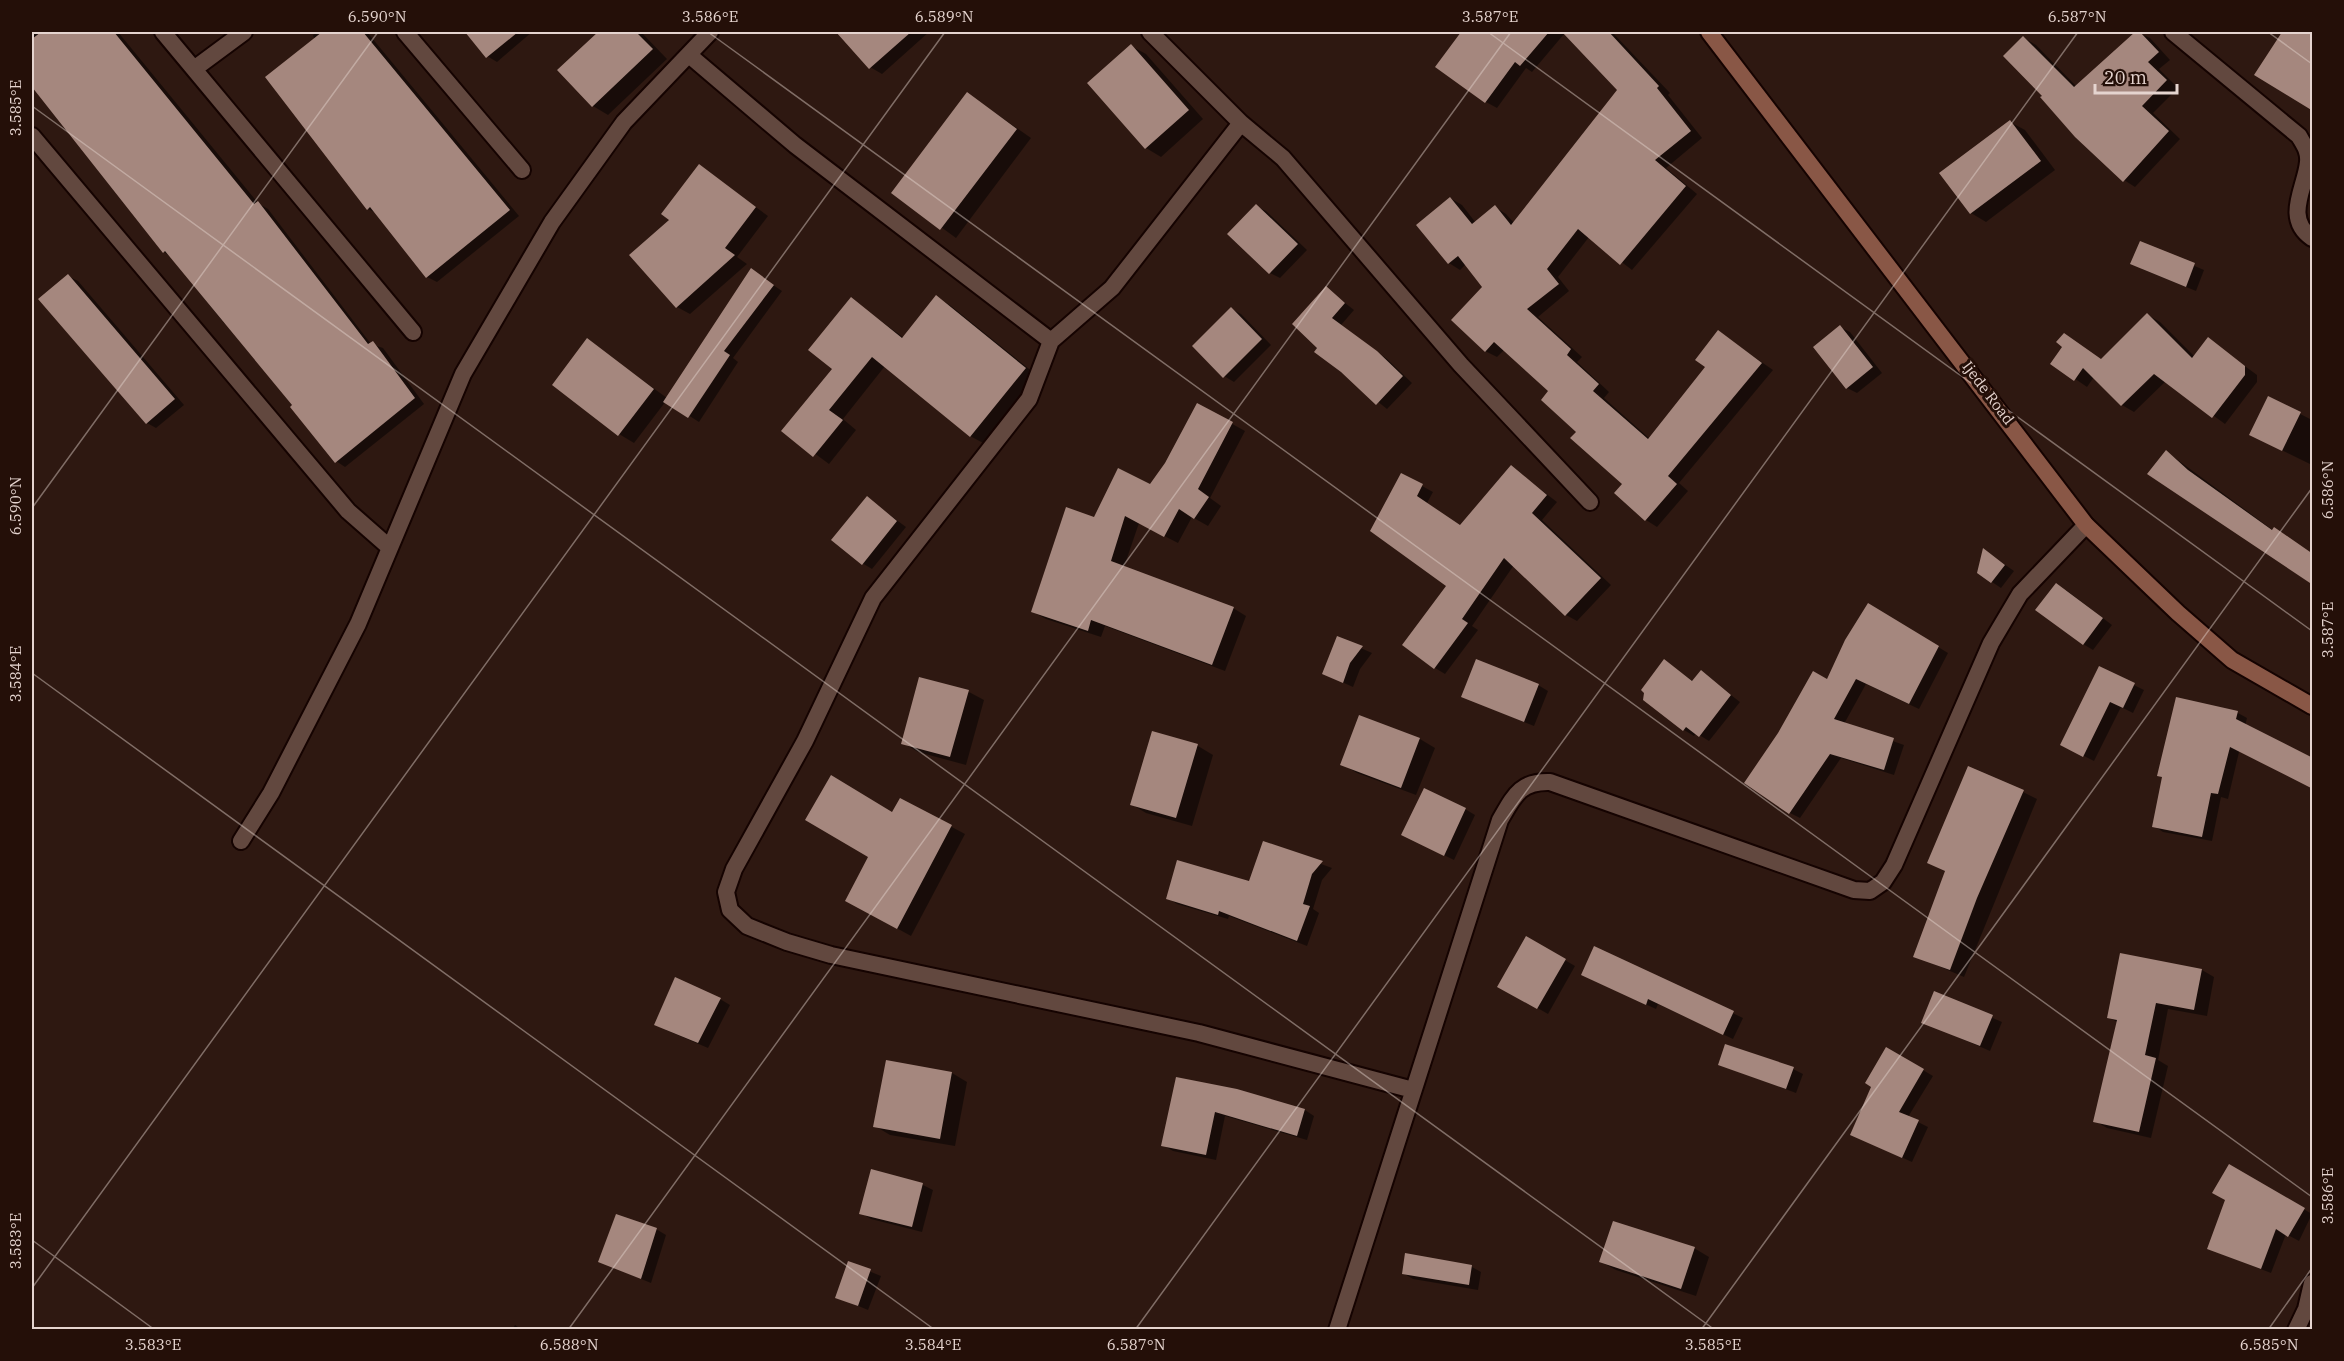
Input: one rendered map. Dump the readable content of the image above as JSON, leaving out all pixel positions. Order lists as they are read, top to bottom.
{
  "streets": {
    "main road": ["Ijede Road"]
  },
  "scale_bar": "20 m",
  "coordinates": [
    "6.590°N",
    "3.586°E",
    "6.589°N",
    "3.587°E",
    "6.587°N",
    "3.585°E",
    "6.586°N",
    "3.584°E",
    "3.583°E",
    "6.588°N",
    "6.585°N"
  ]
}
